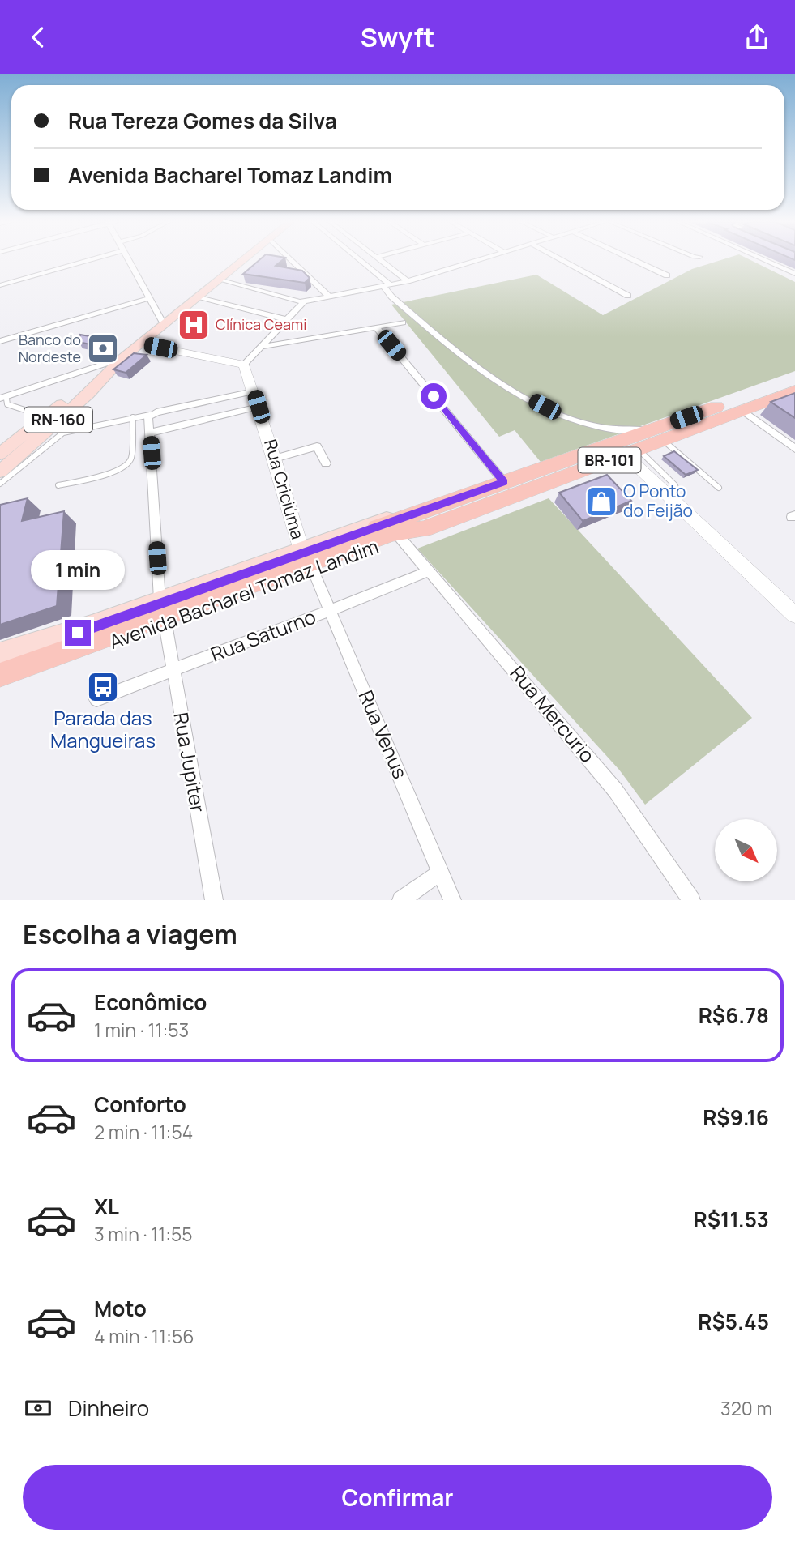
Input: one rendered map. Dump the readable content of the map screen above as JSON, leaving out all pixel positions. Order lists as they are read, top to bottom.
{
  "streets": {
    "highway": ["BR-101", "Avenida Bacharel Tomaz Landim"],
    "main road": ["RN-160"],
    "street": [
      "Rua Criciúma",
      "Rua Saturno",
      "Rua Mercurio",
      "Rua Venus",
      "Rua Jupiter"
    ]
  },
  "crossings": [
    ["Rua Criciúma", "Avenida Bacharel Tomaz Landim"],
    ["Rua Criciúma", "Rua Venus"],
    ["Avenida Bacharel Tomaz Landim", "Rua Mercurio"],
    ["Avenida Bacharel Tomaz Landim", "Rua Venus"],
    ["Avenida Bacharel Tomaz Landim", "Rua Jupiter"],
    ["Rua Saturno", "Rua Mercurio"],
    ["Rua Saturno", "Rua Venus"],
    ["Rua Saturno", "Rua Jupiter"]
  ],
  "places": {
    "hospital": ["Clínica Ceami"],
    "bank": ["Banco do Nordeste"],
    "shop": ["O Ponto do Feijão"],
    "bus stop": ["Parada das Mangueiras"]
  },
  "north": "bottom right",
  "page": {
    "header": "Swyft",
    "banner": ["Rua Tereza Gomes da Silva", "Avenida Bacharel Tomaz Landim"],
    "bubble": "1 min",
    "heading": "Escolha a viagem",
    "list": [
      {
        "name": "Econômico",
        "note": "1 min · 11:53",
        "value": "R$6.78"
      },
      {
        "name": "Conforto",
        "note": "2 min · 11:54",
        "value": "R$9.16"
      },
      {
        "name": "XL",
        "note": "3 min · 11:55",
        "value": "R$11.53"
      },
      {
        "name": "Moto",
        "note": "4 min · 11:56",
        "value": "R$5.45"
      }
    ],
    "pay": ["Dinheiro", "320 m"],
    "buttons": "Confirmar"
  }
}
